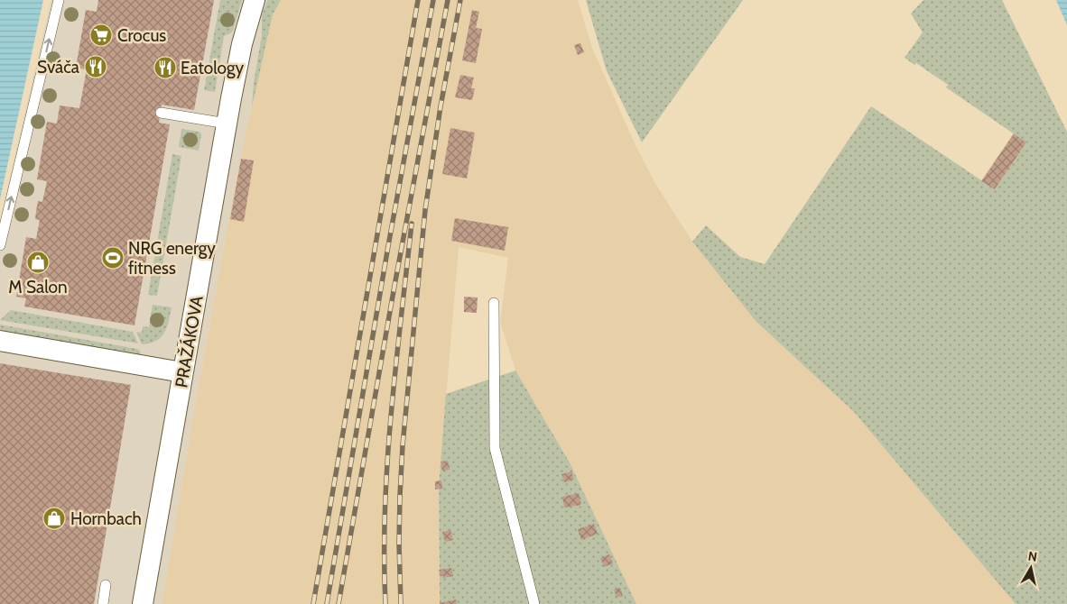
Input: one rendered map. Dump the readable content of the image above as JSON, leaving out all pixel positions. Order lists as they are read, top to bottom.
{
  "streets": {
    "street": ["PRAŽÁKOVA"]
  },
  "places": {
    "supermarket": ["Crocus"],
    "restaurant": ["Sváča", "Eatology"],
    "sports": ["NRG energy fitness"],
    "shop": ["M Salon", "Hornbach"]
  },
  "north": "top"
}
